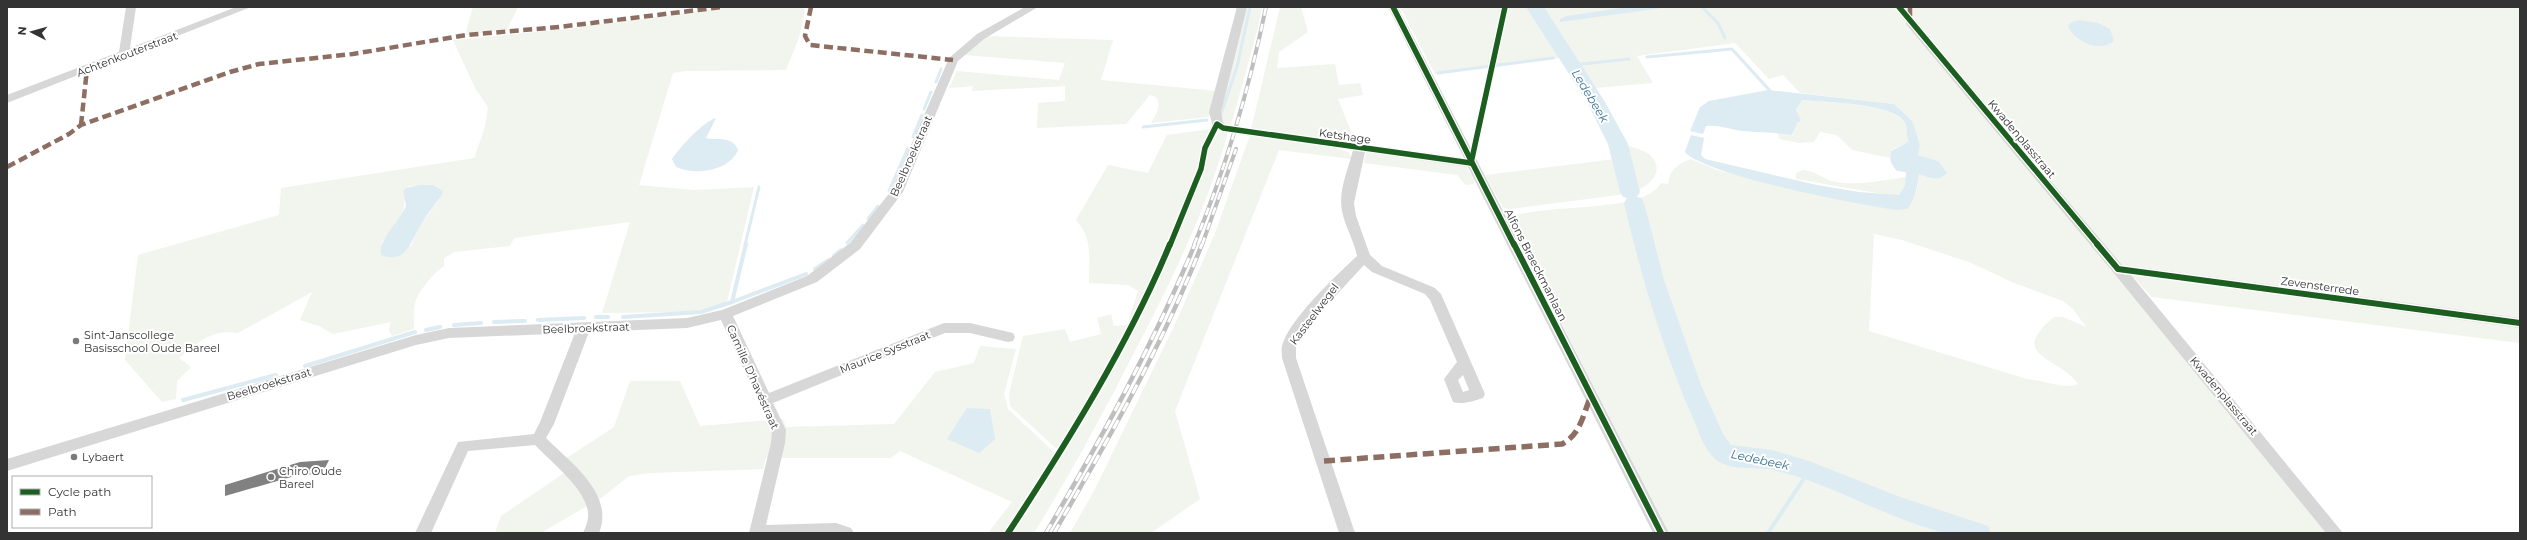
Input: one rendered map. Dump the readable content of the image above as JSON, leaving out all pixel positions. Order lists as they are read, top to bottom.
{
  "streets": {
    "street": [
      "Achtenkouterstraat",
      "Ketshage",
      "Kwadenplasstraat",
      "Beelbroekstraat",
      "Alfons Braeckmanlaan",
      "Zevensterrede",
      "Kasteelwegel",
      "Maurice Sysstraat",
      "Camille D'havéstraat"
    ]
  },
  "crossings": [
    ["Ketshage", "Alfons Braeckmanlaan"],
    ["Kwadenplasstraat", "Zevensterrede"],
    ["Beelbroekstraat", "Camille D'havéstraat"],
    ["Maurice Sysstraat", "Camille D'havéstraat"]
  ],
  "water": ["Ledebeek"],
  "places": ["Sint-Janscollege Basisschool Oude Bareel", "Lybaert", "Chiro Oude Bareel"],
  "legend": ["Cycle path", "Path"],
  "north": "left"
}
